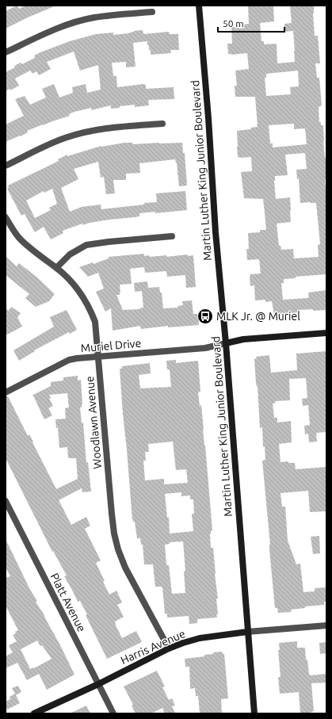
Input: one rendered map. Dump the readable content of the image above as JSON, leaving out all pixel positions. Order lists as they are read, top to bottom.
{
  "streets": {
    "main road": ["Martin Luther King Junior Boulevard", "Harris Avenue"],
    "street": ["Muriel Drive", "Woodlawn Avenue", "Platt Avenue"]
  },
  "crossings": [
    ["Martin Luther King Junior Boulevard", "Muriel Drive"],
    ["Martin Luther King Junior Boulevard", "Harris Avenue"],
    ["Muriel Drive", "Woodlawn Avenue"],
    ["Woodlawn Avenue", "Harris Avenue"],
    ["Platt Avenue", "Harris Avenue"]
  ],
  "places": {
    "bus stop": ["MLK Jr. @ Muriel"]
  },
  "scale_bar": "50 m"
}
